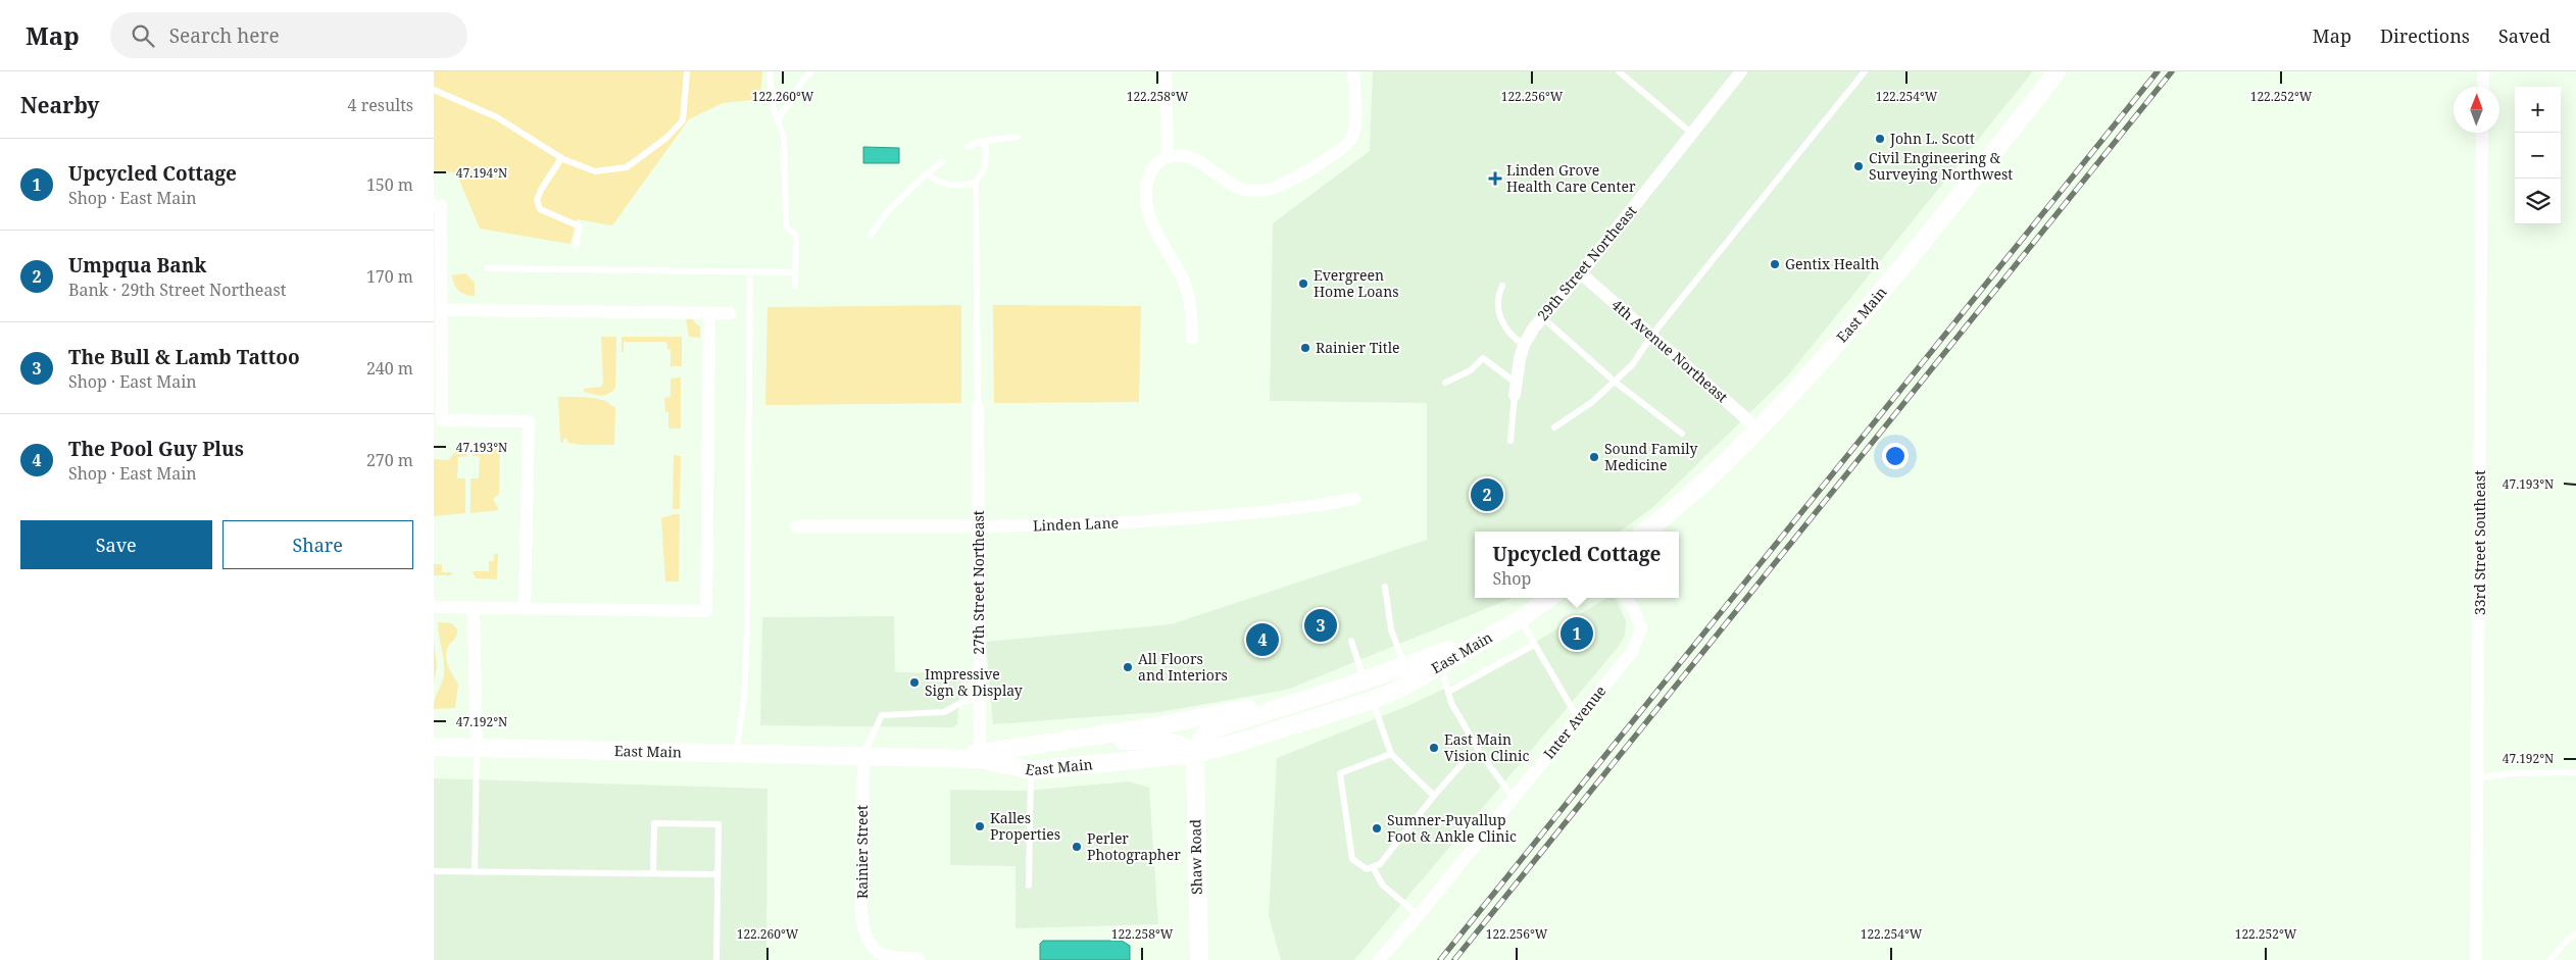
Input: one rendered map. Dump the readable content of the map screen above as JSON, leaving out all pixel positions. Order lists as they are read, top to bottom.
{
  "streets": {
    "main road": ["East Main", "Shaw Road"],
    "street": [
      "29th Street Northeast",
      "4th Avenue Northeast",
      "Linden Lane",
      "33rd Street Southeast",
      "27th Street Northeast",
      "Inter Avenue",
      "Rainier Street"
    ]
  },
  "crossings": [
    ["29th Street Northeast", "4th Avenue Northeast"],
    ["East Main", "4th Avenue Northeast"],
    ["East Main", "27th Street Northeast"],
    ["East Main", "Rainier Street"],
    ["East Main", "Shaw Road"],
    ["Linden Lane", "27th Street Northeast"]
  ],
  "places": {
    "other": [
      "John L. Scott",
      "Civil Engineering & Surveying Northwest",
      "Gentix Health",
      "Evergreen Home Loans",
      "Rainier Title",
      "Sound Family Medicine",
      "All Floors and Interiors",
      "Impressive Sign & Display",
      "East Main Vision Clinic",
      "Kalles Properties",
      "Sumner-Puyallup Foot & Ankle Clinic",
      "Perler Photographer"
    ],
    "health": ["Linden Grove Health Care Center"]
  },
  "north": "top",
  "page": {
    "header": "Map",
    "search": "Search here",
    "nav": ["Map", "Directions", "Saved"],
    "heading": ["Nearby", "4 results"],
    "map_buttons": ["+", "−"],
    "list": [
      {
        "mark": "1",
        "name": "Upcycled Cottage",
        "note": "Shop · East Main",
        "value": "150 m"
      },
      {
        "mark": "2",
        "name": "Umpqua Bank",
        "note": "Bank · 29th Street Northeast",
        "value": "170 m"
      },
      {
        "mark": "3",
        "name": "The Bull & Lamb Tattoo",
        "note": "Shop · East Main",
        "value": "240 m"
      },
      {
        "mark": "4",
        "name": "The Pool Guy Plus",
        "note": "Shop · East Main",
        "value": "270 m"
      }
    ],
    "pins": [
      "2",
      "3",
      "1",
      "4"
    ],
    "buttons": ["Save", "Share"],
    "popup": ["Upcycled Cottage", "Shop"]
  },
  "coordinates": [
    "122.260°W",
    "122.258°W",
    "122.256°W",
    "122.254°W",
    "122.252°W",
    "47.194°N",
    "47.193°N",
    "47.192°N"
  ]
}
